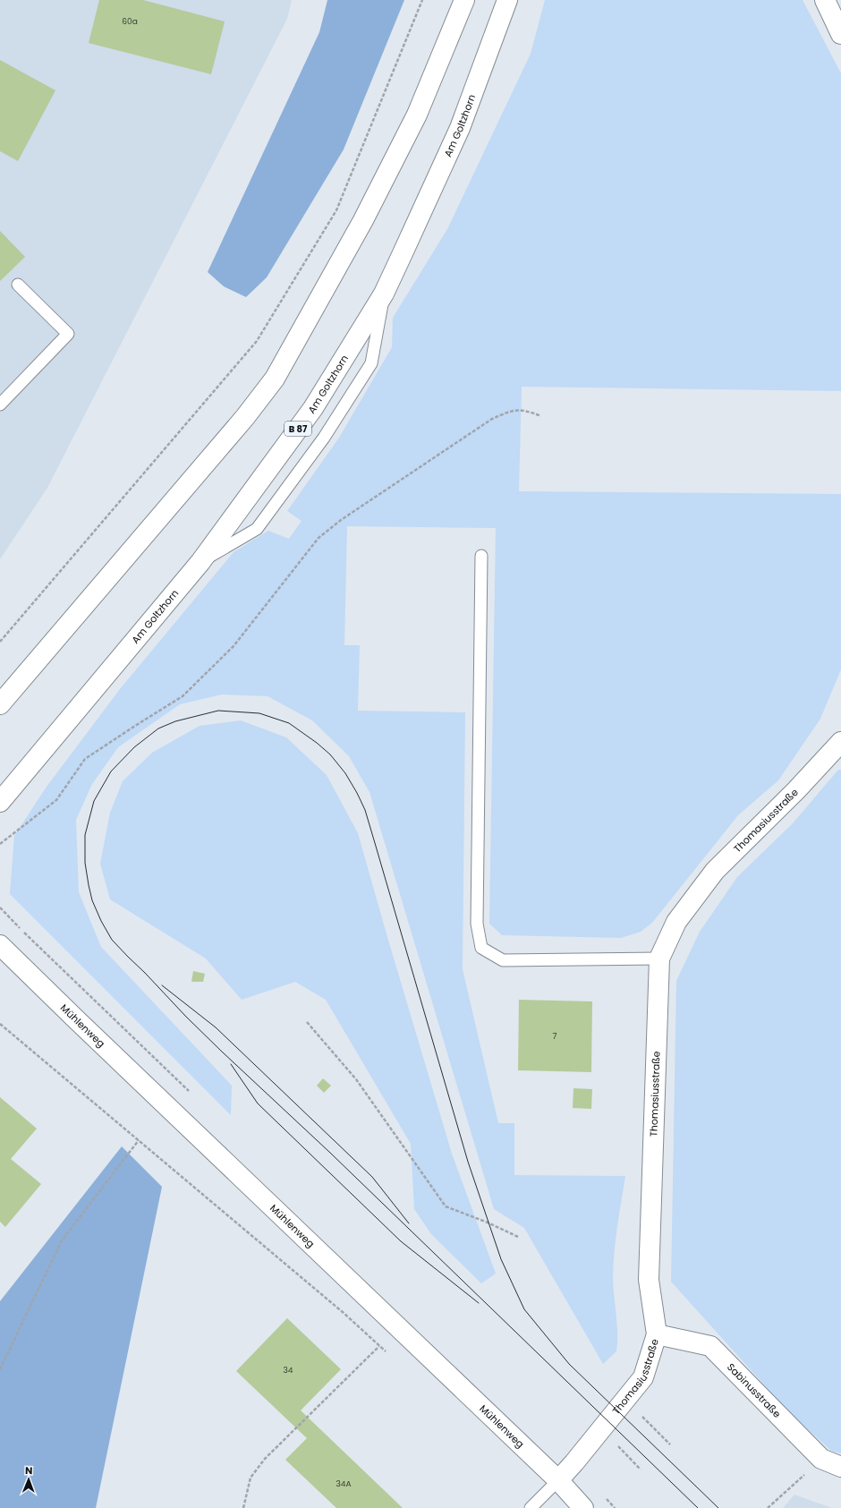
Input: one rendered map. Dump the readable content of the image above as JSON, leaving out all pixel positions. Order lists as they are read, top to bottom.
{
  "streets": {
    "street": [
      "Am Goltzhorn",
      "B 87",
      "Thomasiusstraße",
      "Mühlenweg",
      "Sabinusstraße"
    ]
  },
  "crossings": [
    ["Thomasiusstraße", "Mühlenweg"],
    ["Thomasiusstraße", "Sabinusstraße"]
  ],
  "house_numbers": [
    "60a",
    "7",
    "34",
    "34A"
  ],
  "north": "top"
}
